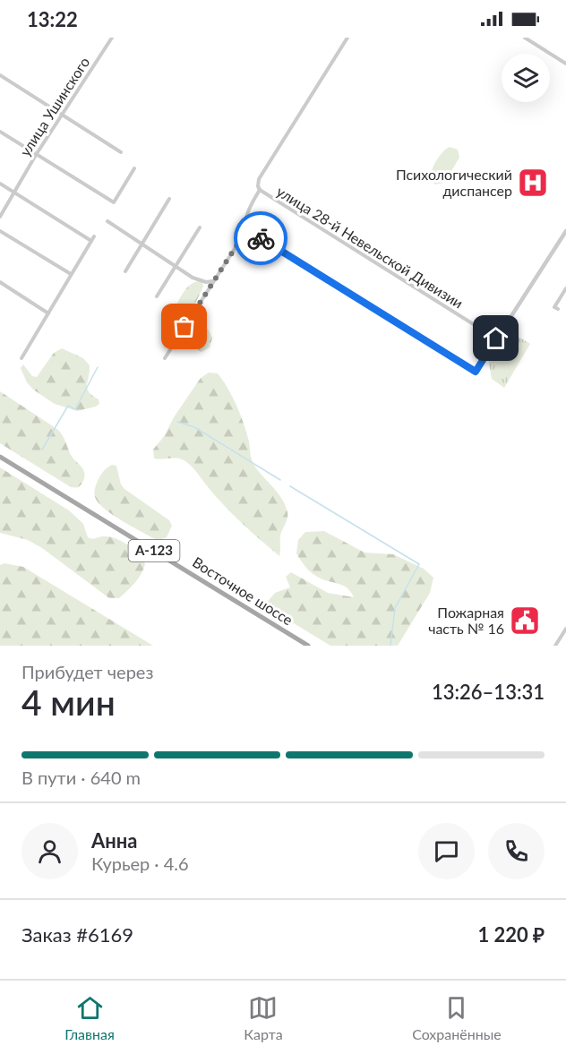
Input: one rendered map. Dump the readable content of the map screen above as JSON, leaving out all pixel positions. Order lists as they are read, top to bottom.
{
  "streets": {
    "main road": ["А-123", "Восточное шоссе"],
    "street": ["улица Ушинского", "улица 28-й Невельской Дивизии"]
  },
  "places": {
    "hospital": ["Психологический диспансер"],
    "public building": ["Пожарная часть № 16"]
  },
  "page": {
    "status": "13:22",
    "heading": ["4 мин", "Прибудет через", "13:26–13:31"],
    "panel": [
      "Анна",
      "Курьер · 4.6",
      "Заказ #6169",
      "1 220 ₽"
    ],
    "bar": "В пути · 640 m",
    "tabs": ["Главная", "Карта", "Сохранённые"]
  }
}
